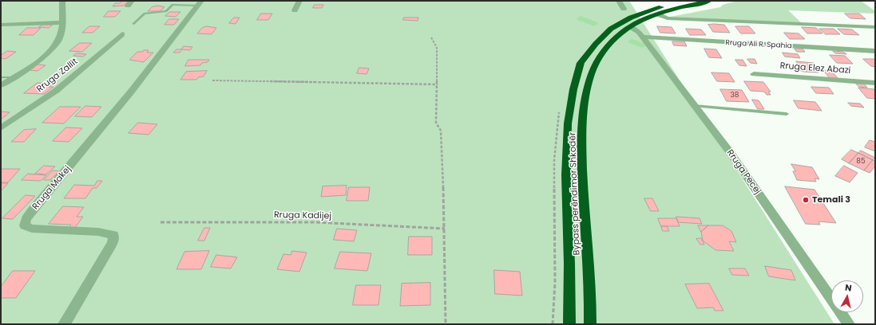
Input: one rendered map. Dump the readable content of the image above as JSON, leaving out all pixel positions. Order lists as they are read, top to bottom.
{
  "streets": {
    "highway": ["Bypass perëndimor Shkodër"],
    "street": [
      "Rruga Ali R. Spahia",
      "Rruga Elez Abazi",
      "Rruga Zallit",
      "Rruga Pecej",
      "Rruga Makej"
    ],
    "path": ["Rruga Kadijej"]
  },
  "crossings": [
    ["Rruga Ali R. Spahia", "Rruga Pecej"],
    ["Rruga Pecej", "Bypass perëndimor Shkodër"]
  ],
  "places": ["Temali 3"],
  "house_numbers": ["38", "85"],
  "north": "top"
}
